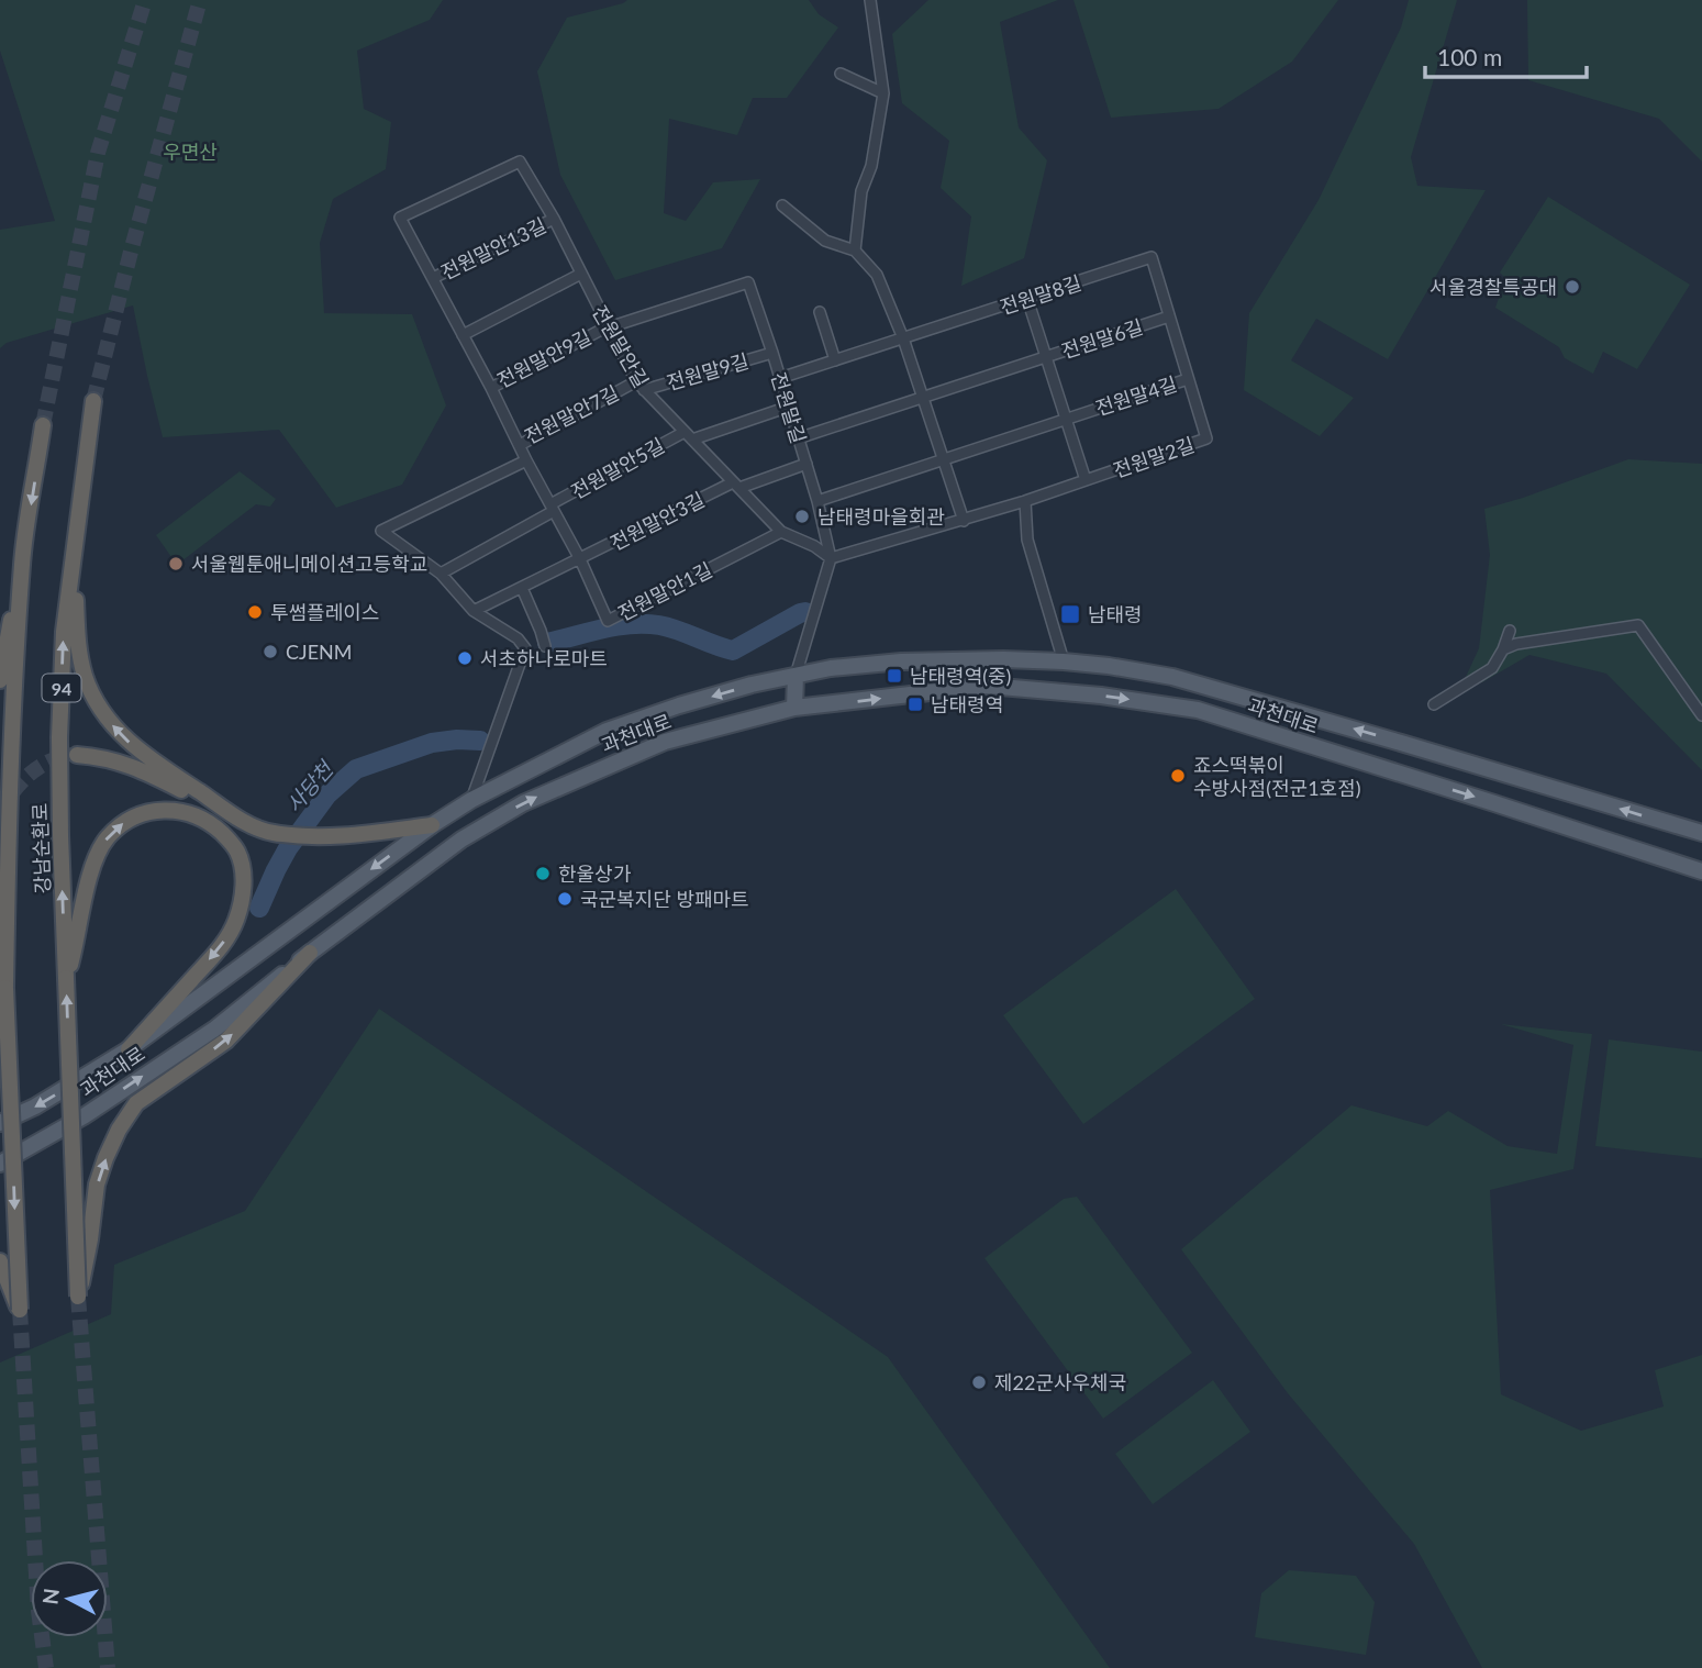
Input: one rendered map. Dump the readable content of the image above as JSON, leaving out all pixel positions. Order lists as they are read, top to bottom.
{
  "streets": {
    "highway": ["94", "강남순환로"],
    "main road": ["과천대로"],
    "street": [
      "전원말안13길",
      "전원말8길",
      "전원말6길",
      "전원말안길",
      "전원말안9길",
      "전원말9길",
      "전원말4길",
      "전원말길",
      "전원말안7길",
      "전원말2길",
      "전원말안5길",
      "전원말안3길",
      "전원말안1길"
    ]
  },
  "crossings": [
    ["전원말안13길", "전원말안길"],
    ["전원말안13길", "전원말안9길"],
    ["전원말8길", "전원말6길"],
    ["전원말8길", "전원말길"],
    ["전원말6길", "전원말4길"],
    ["전원말6길", "전원말길"],
    ["전원말안길", "전원말안9길"],
    ["전원말안길", "전원말9길"],
    ["전원말안길", "전원말길"],
    ["전원말안길", "전원말안7길"],
    ["전원말안길", "전원말2길"],
    ["전원말안길", "전원말안5길"],
    ["전원말안길", "전원말안3길"],
    ["전원말안길", "전원말안1길"],
    ["전원말안9길", "전원말길"],
    ["전원말안9길", "전원말안7길"],
    ["전원말9길", "전원말길"],
    ["전원말4길", "전원말길"],
    ["전원말4길", "전원말2길"],
    ["전원말길", "전원말2길"],
    ["전원말길", "전원말안5길"],
    ["전원말길", "전원말안3길"],
    ["전원말길", "과천대로"],
    ["전원말안7길", "전원말안5길"],
    ["전원말안3길", "전원말안1길"],
    ["과천대로", "강남순환로"]
  ],
  "water": ["사당천"],
  "parks": ["우면산"],
  "places": {
    "other": [
      "서울경찰특공대",
      "남태령마을회관",
      "서울웹툰애니메이션고등학교",
      "투썸플레이스",
      "CJENM",
      "서초하나로마트",
      "죠스떡볶이 수방사점(전군1호점)",
      "한울상가",
      "국군복지단 방패마트",
      "제22군사우체국"
    ],
    "transit": ["남태령", "남태령역(중)", "남태령역"]
  },
  "scale_bar": "100 m",
  "north": "left"
}
